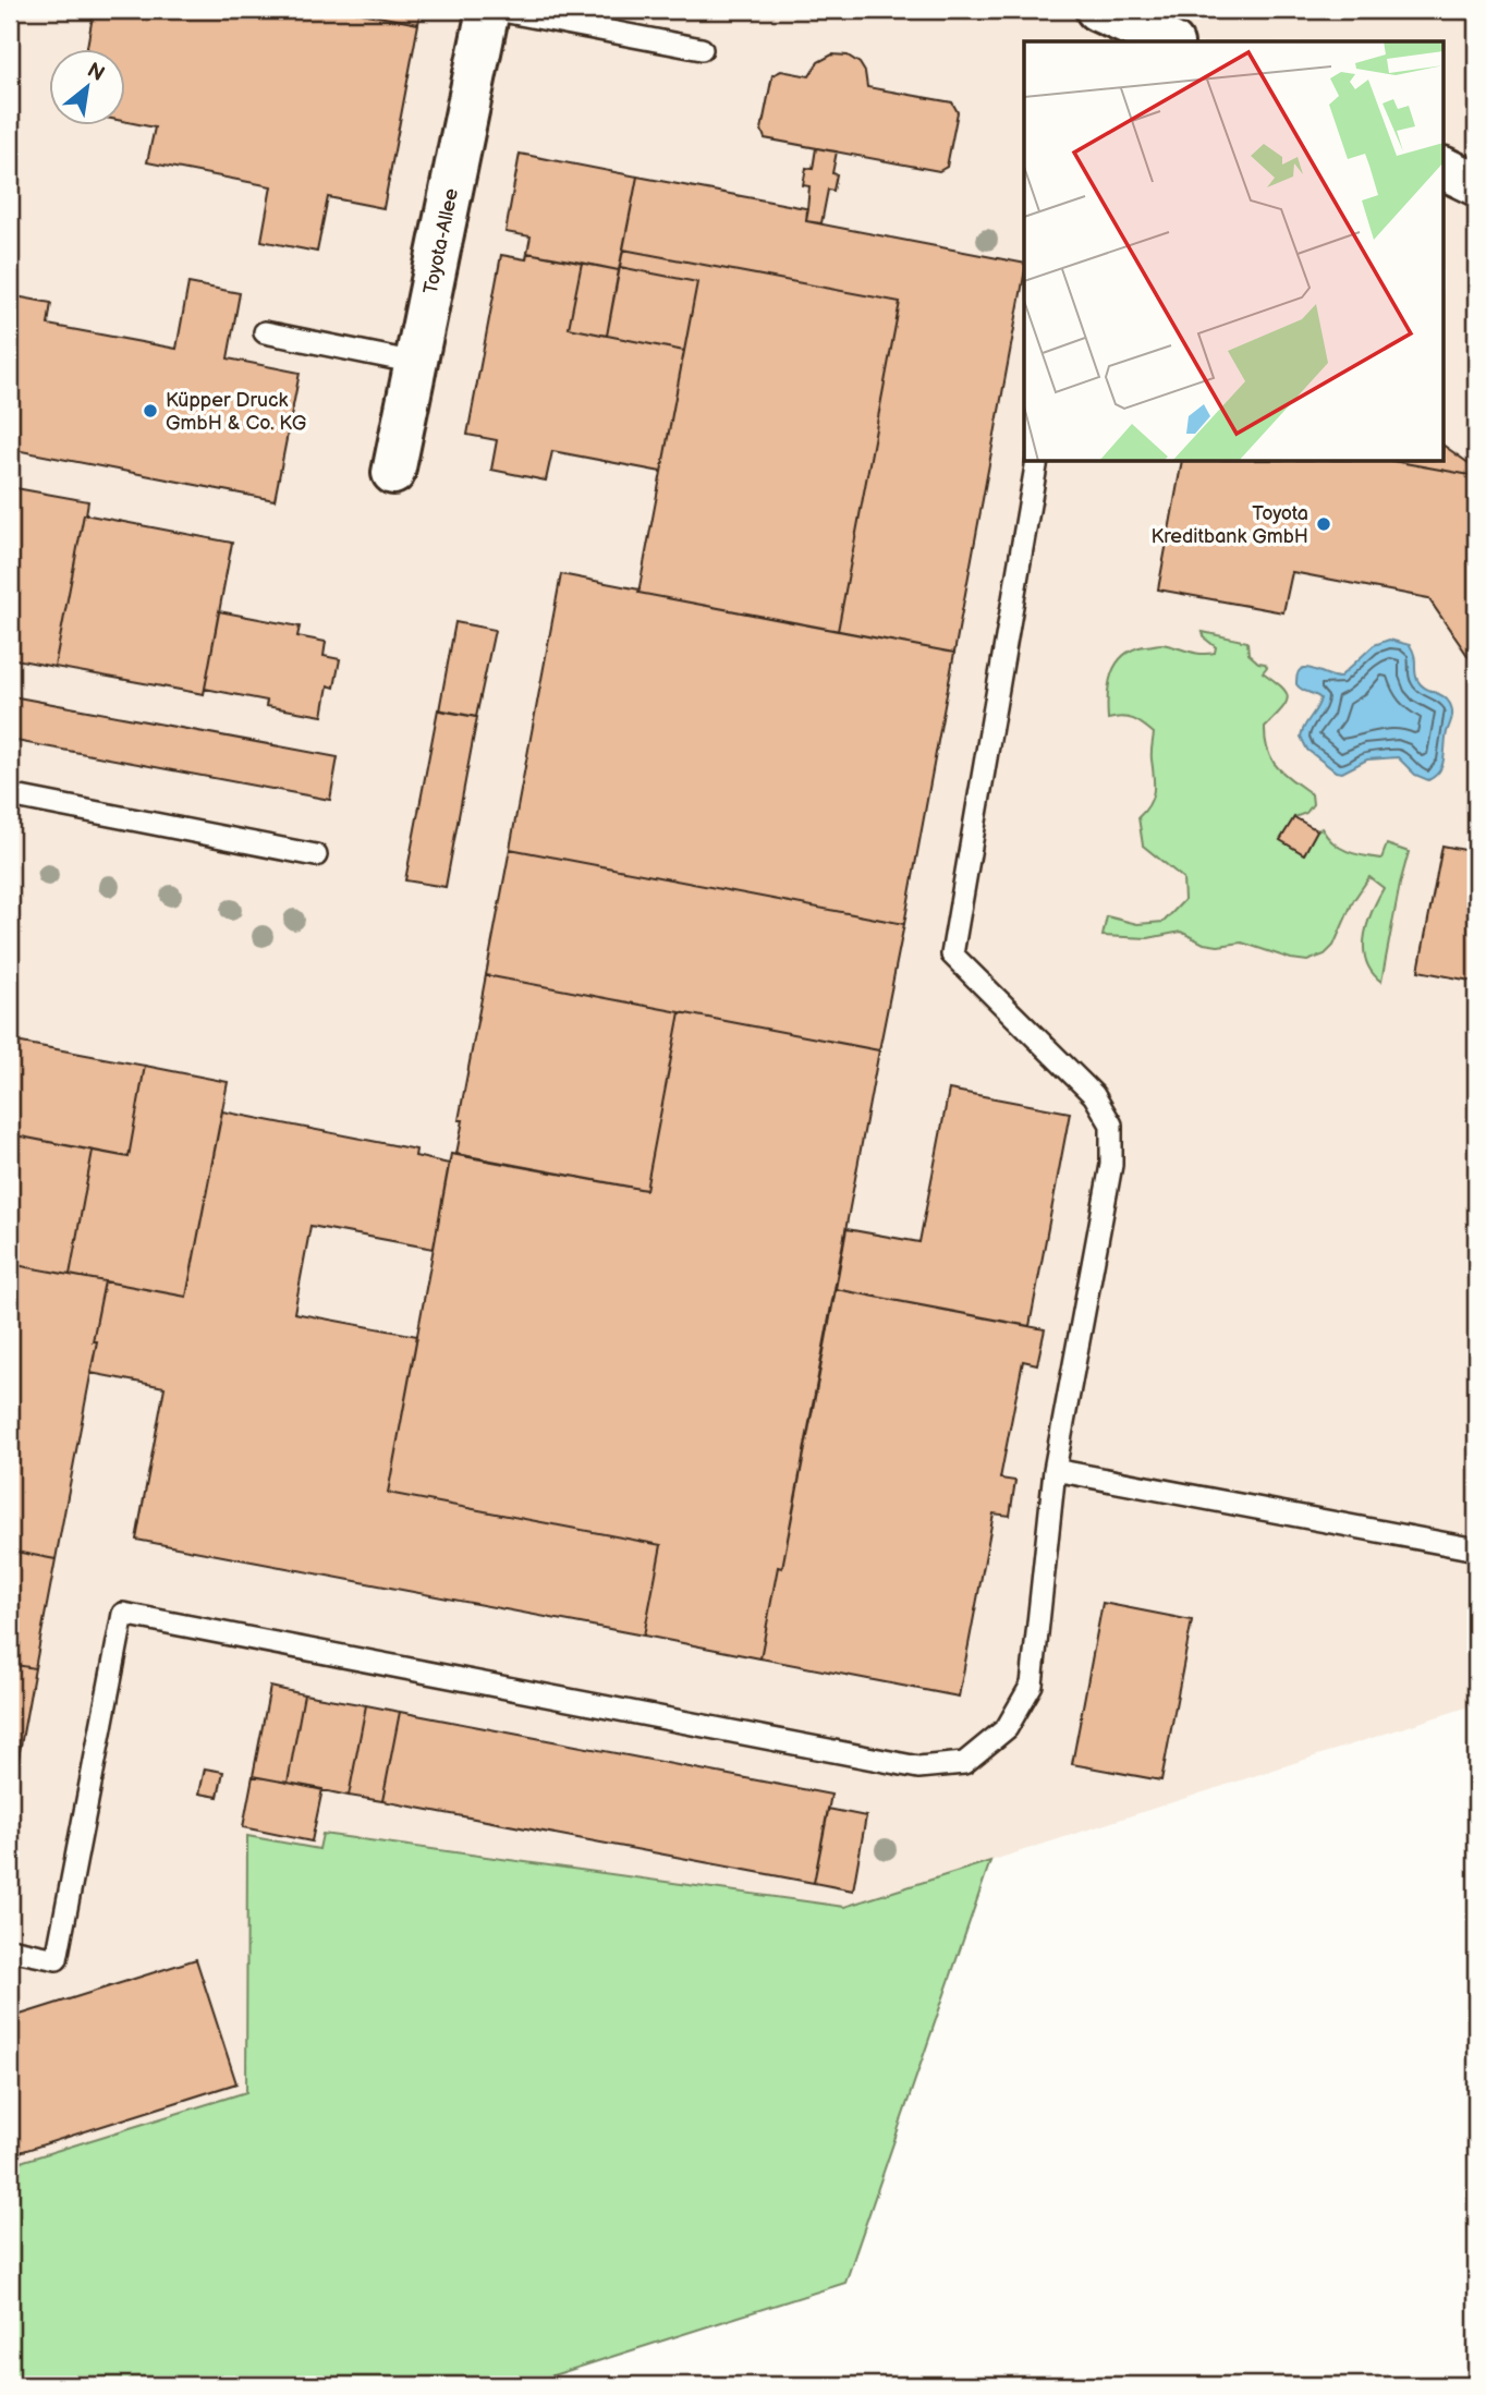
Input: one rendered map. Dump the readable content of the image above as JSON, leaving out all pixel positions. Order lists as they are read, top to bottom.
{
  "streets": {
    "street": ["Toyota-Allee"]
  },
  "places": ["Küpper Druck GmbH & Co. KG", "Toyota Kreditbank GmbH"],
  "north": "top right"
}
